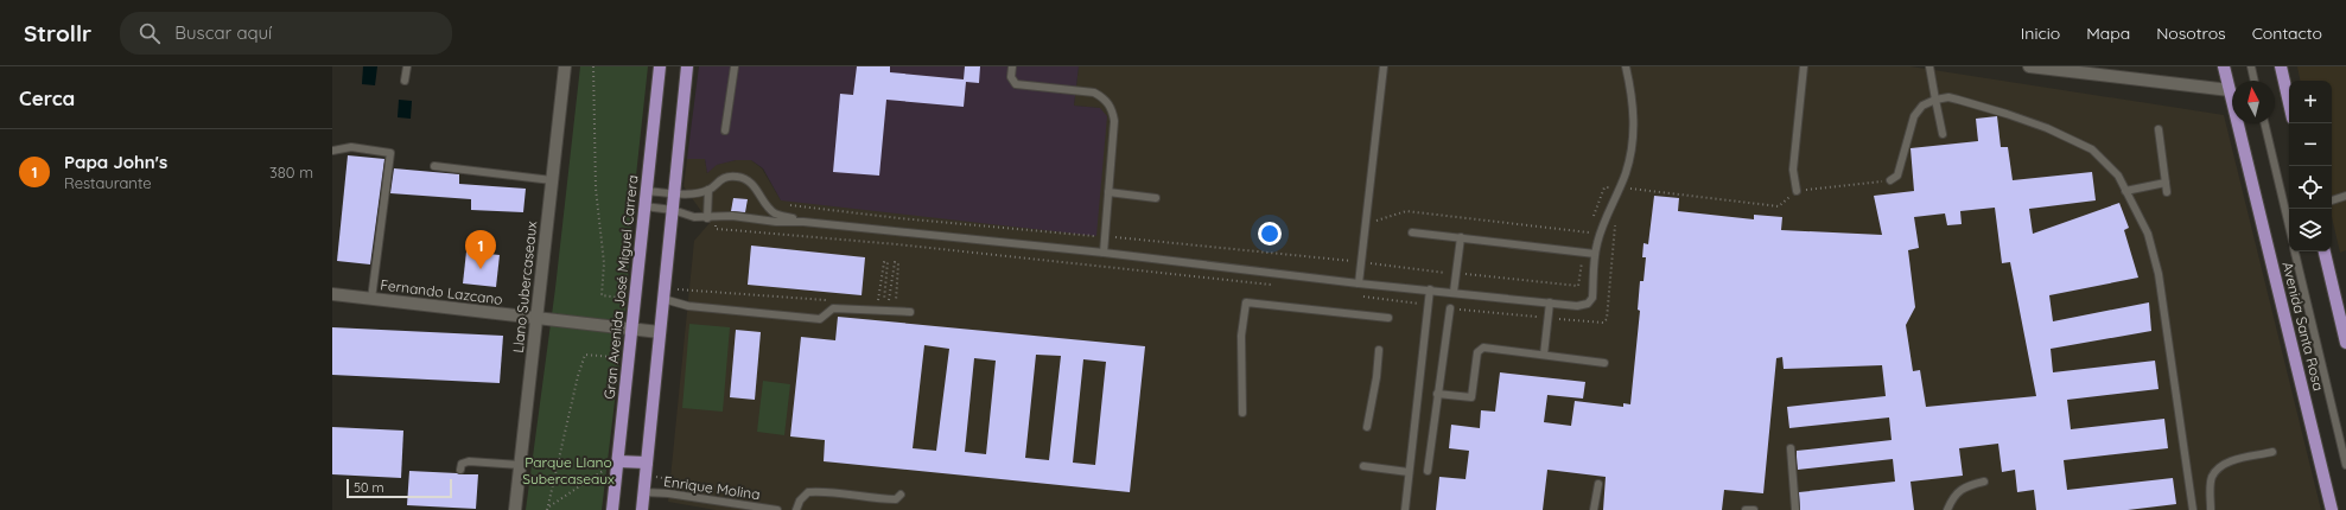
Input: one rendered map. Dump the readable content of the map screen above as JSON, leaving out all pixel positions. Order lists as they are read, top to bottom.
{
  "streets": {
    "main road": ["Gran Avenida José Miguel Carrera", "Avenida Santa Rosa"],
    "street": ["Llano Subercaseaux", "Fernando Lazcano"],
    "lane": ["Enrique Molina"]
  },
  "crossings": [
    ["Llano Subercaseaux", "Fernando Lazcano"],
    ["Gran Avenida José Miguel Carrera", "Fernando Lazcano"]
  ],
  "parks": ["Parque Llano Subercaseaux"],
  "scale_bar": "50 m",
  "north": "top",
  "page": {
    "header": "Strollr",
    "search": "Buscar aquí",
    "nav": [
      "Inicio",
      "Mapa",
      "Nosotros",
      "Contacto"
    ],
    "heading": "Cerca",
    "map_buttons": ["+", "−"],
    "list": [
      {
        "mark": "1",
        "name": "Papa John's",
        "note": "Restaurante",
        "value": "380 m"
      }
    ],
    "pins": "1",
    "scale": "50 m"
  }
}
